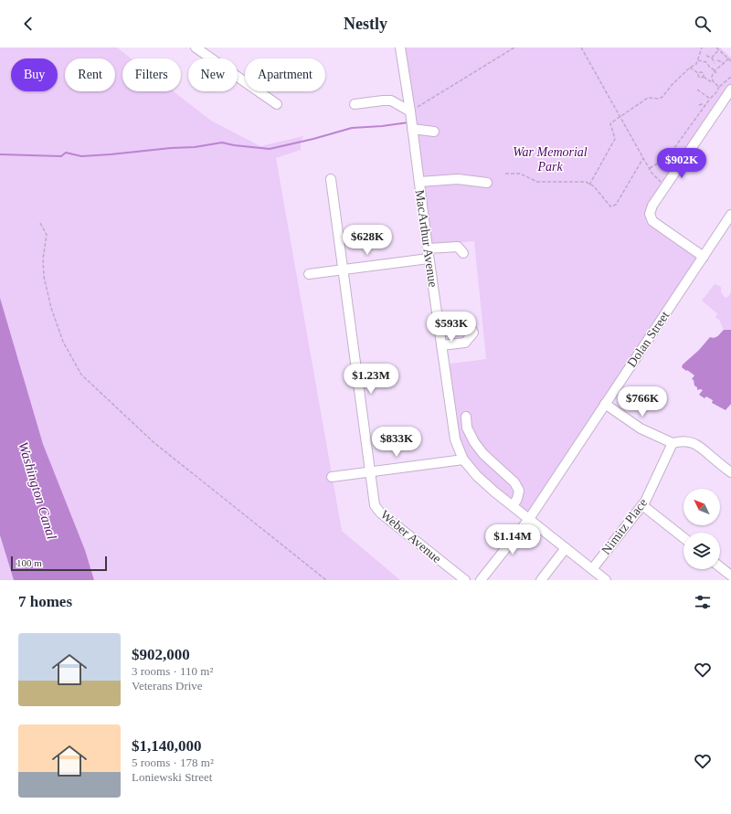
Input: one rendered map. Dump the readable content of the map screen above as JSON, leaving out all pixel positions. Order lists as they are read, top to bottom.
{
  "streets": {
    "street": [
      "MacArthur Avenue",
      "Dolan Street",
      "Nimitz Place",
      "Weber Avenue"
    ]
  },
  "crossings": [
    ["MacArthur Avenue", "Dolan Street"],
    ["MacArthur Avenue", "Nimitz Place"]
  ],
  "water": ["Washington Canal"],
  "parks": ["War Memorial Park"],
  "scale_bar": "100 m",
  "north": "top left",
  "page": {
    "header": "Nestly",
    "chip": [
      "Buy",
      "Rent",
      "Filters",
      "New",
      "Apartment"
    ],
    "price": [
      "$902K",
      "$628K",
      "$593K",
      "$1.23M",
      "$766K",
      "$833K",
      "$1.14M"
    ],
    "scale": "100 m",
    "heading": "7 homes",
    "list": [
      {
        "name": "$902,000",
        "note": "3 rooms · 110 m² · Veterans Drive"
      },
      {
        "name": "$1,140,000",
        "note": "5 rooms · 178 m² · Loniewski Street"
      }
    ]
  }
}
